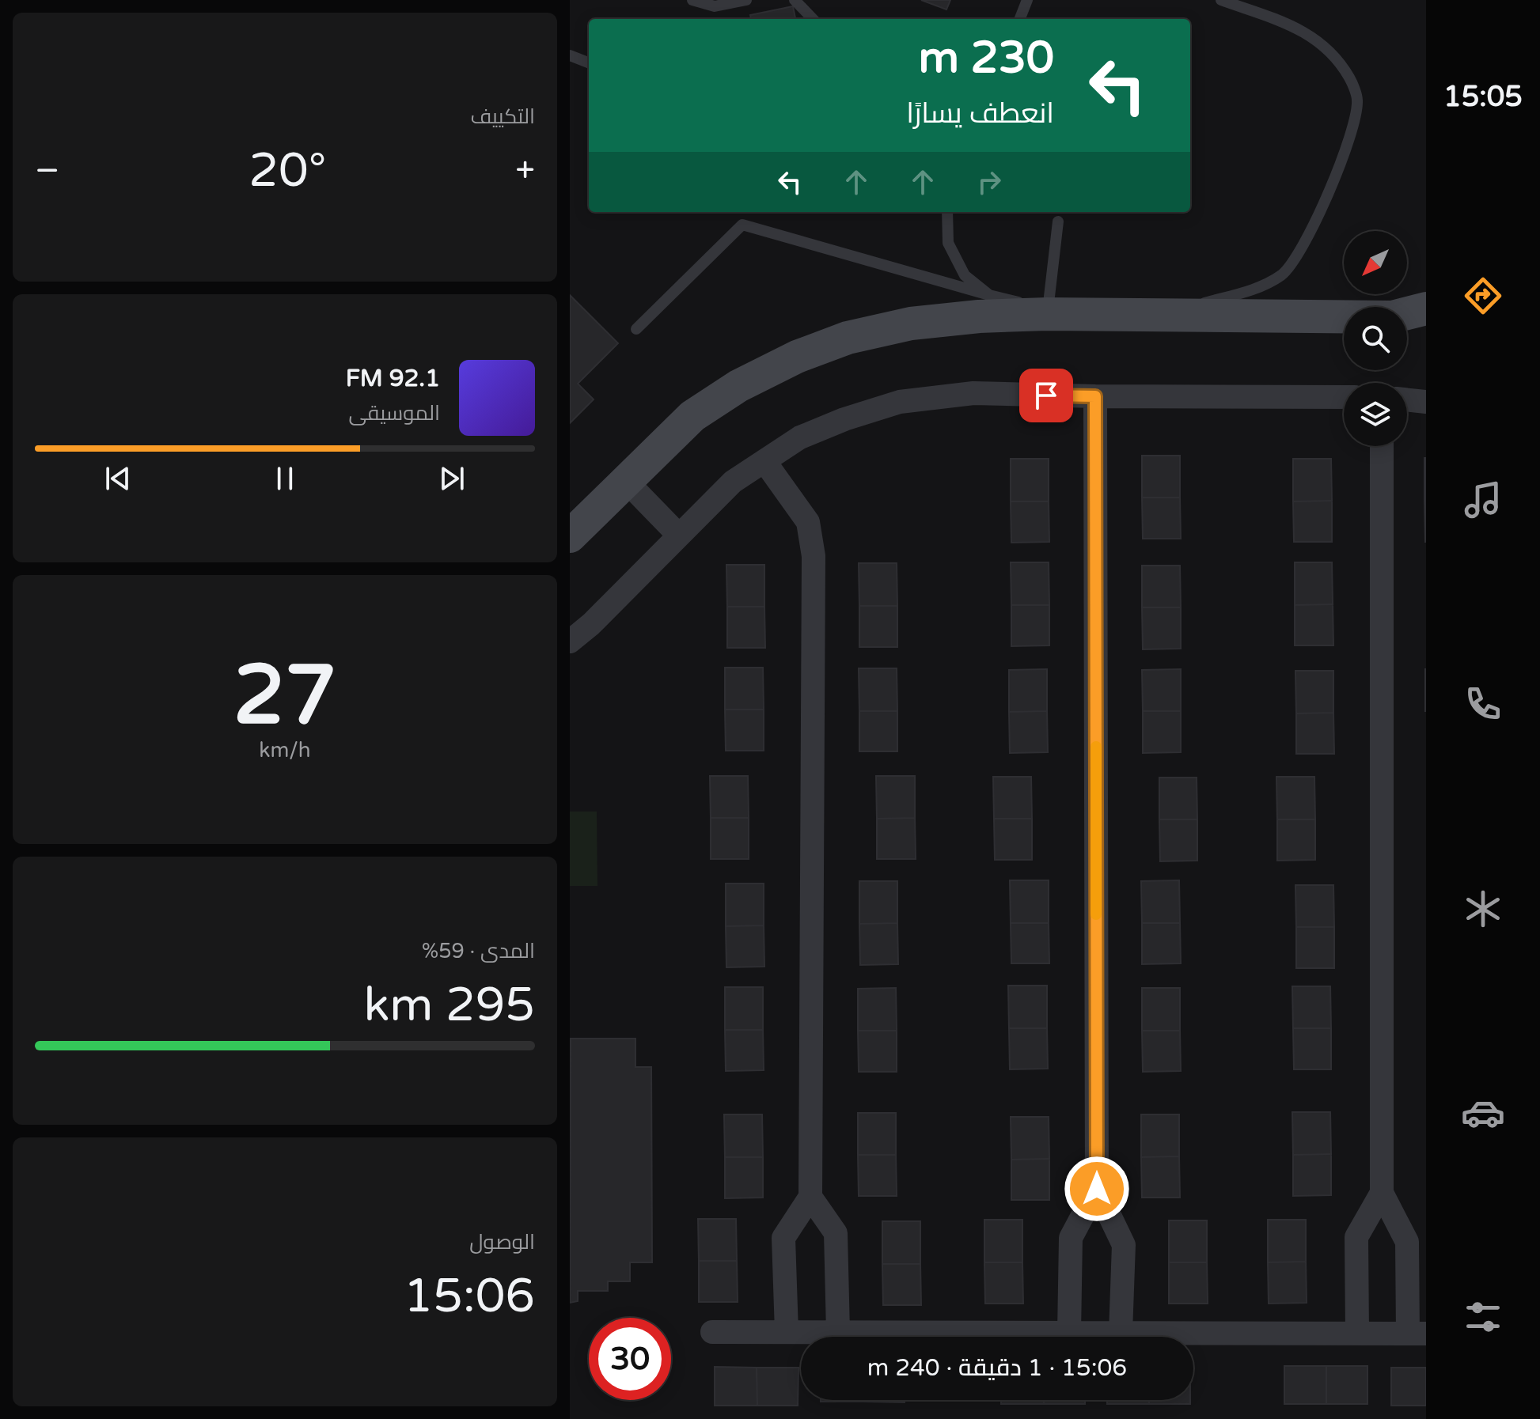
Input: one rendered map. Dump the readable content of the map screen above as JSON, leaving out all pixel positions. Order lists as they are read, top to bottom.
{
  "north": "bottom left",
  "page": {
    "tabs": "15:05",
    "tile": [
      "التكييف",
      ["27", "km/h"],
      ["المدى · 59%", "295 km"],
      ["الوصول", "15:06"]
    ],
    "turn": ["230 m", "انعطف يسارًا"],
    "heat": ["−", "20°", "+"],
    "song": ["92.1 FM", "الموسيقى"],
    "limit": "30",
    "trip": "15:06 · 1 دقيقة · 240 m"
  }
}
